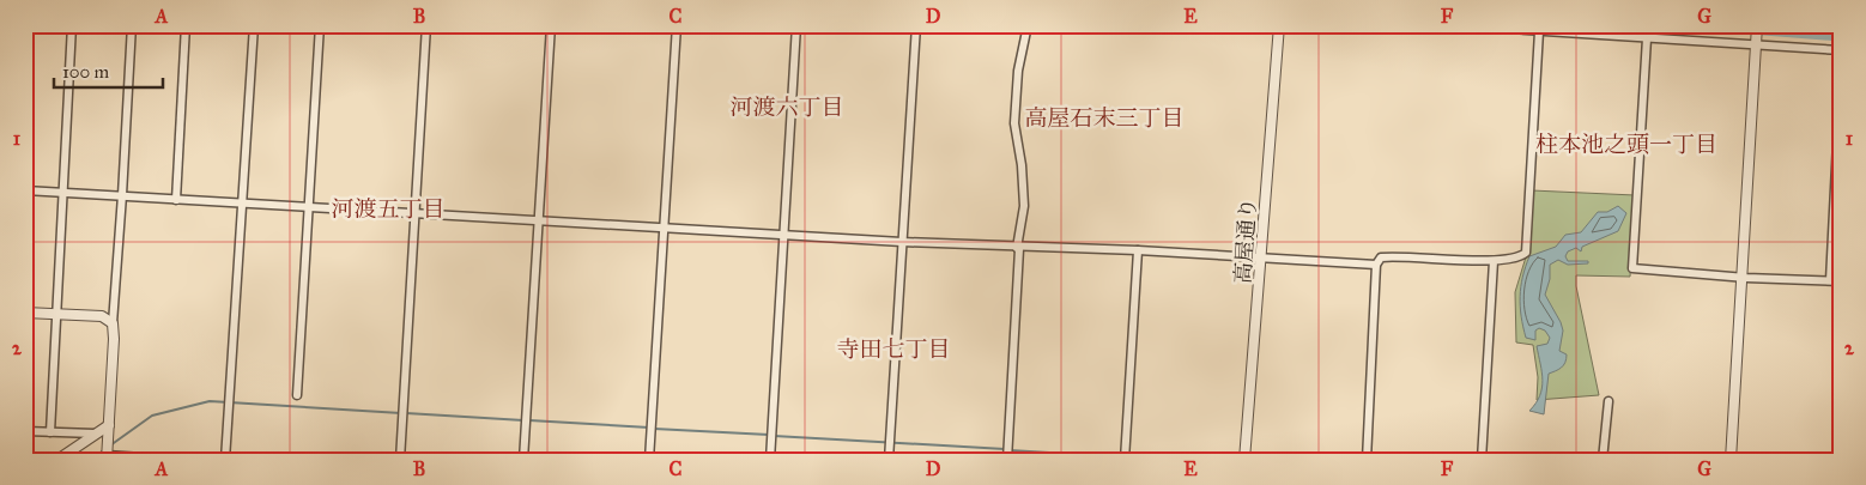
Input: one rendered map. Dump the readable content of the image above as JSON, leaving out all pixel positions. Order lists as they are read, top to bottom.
{
  "streets": {
    "street": ["高屋通り"]
  },
  "districts": [
    "河渡六丁目",
    "高屋石末三丁目",
    "柱本池之頭一丁目",
    "河渡五丁目",
    "寺田七丁目"
  ],
  "scale_bar": "100 m",
  "grid": {
    "columns": [
      "A",
      "B",
      "C",
      "D",
      "E",
      "F",
      "G"
    ],
    "rows": ["1", "2"]
  }
}
